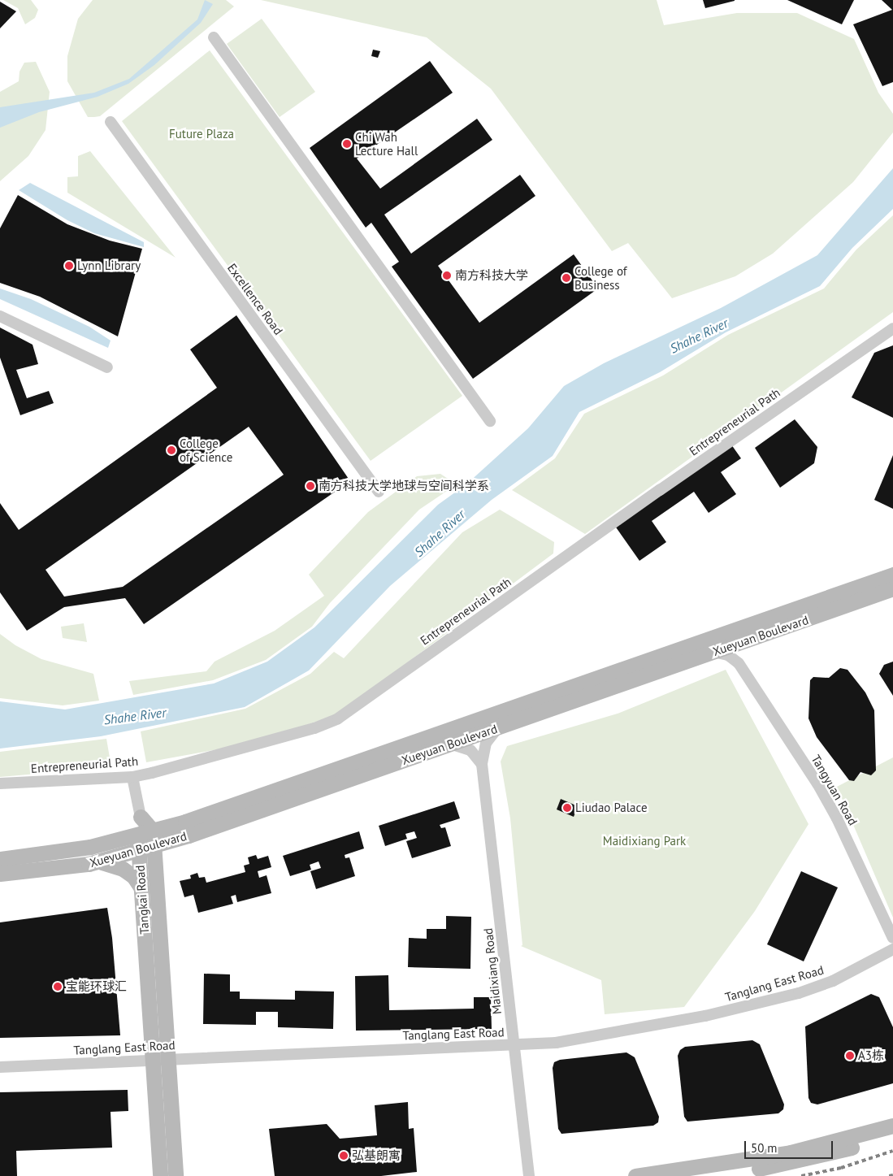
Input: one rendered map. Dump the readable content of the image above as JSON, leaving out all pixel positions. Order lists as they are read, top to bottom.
{
  "streets": {
    "main road": ["Xueyuan Boulevard", "Tangkai Road"],
    "street": [
      "Excellence Road",
      "Entrepreneurial Path",
      "Tangyuan Road",
      "Maidixiang Road",
      "Tanglang East Road"
    ]
  },
  "crossings": [
    ["Xueyuan Boulevard", "Tangyuan Road"],
    ["Xueyuan Boulevard", "Tangkai Road"],
    ["Xueyuan Boulevard", "Maidixiang Road"],
    ["Tangkai Road", "Tanglang East Road"],
    ["Maidixiang Road", "Tanglang East Road"]
  ],
  "water": ["Shahe River"],
  "parks": ["Future Plaza", "Maidixiang Park"],
  "places": [
    "Chi Wah Lecture Hall",
    "Lynn Library",
    "南方科技大学",
    "College of Business",
    "College of Science",
    "南方科技大学地球与空间科学系",
    "Liudao Palace",
    "宝能环球汇",
    "A3栋",
    "弘基朗寓"
  ],
  "scale_bar": "50 m"
}
